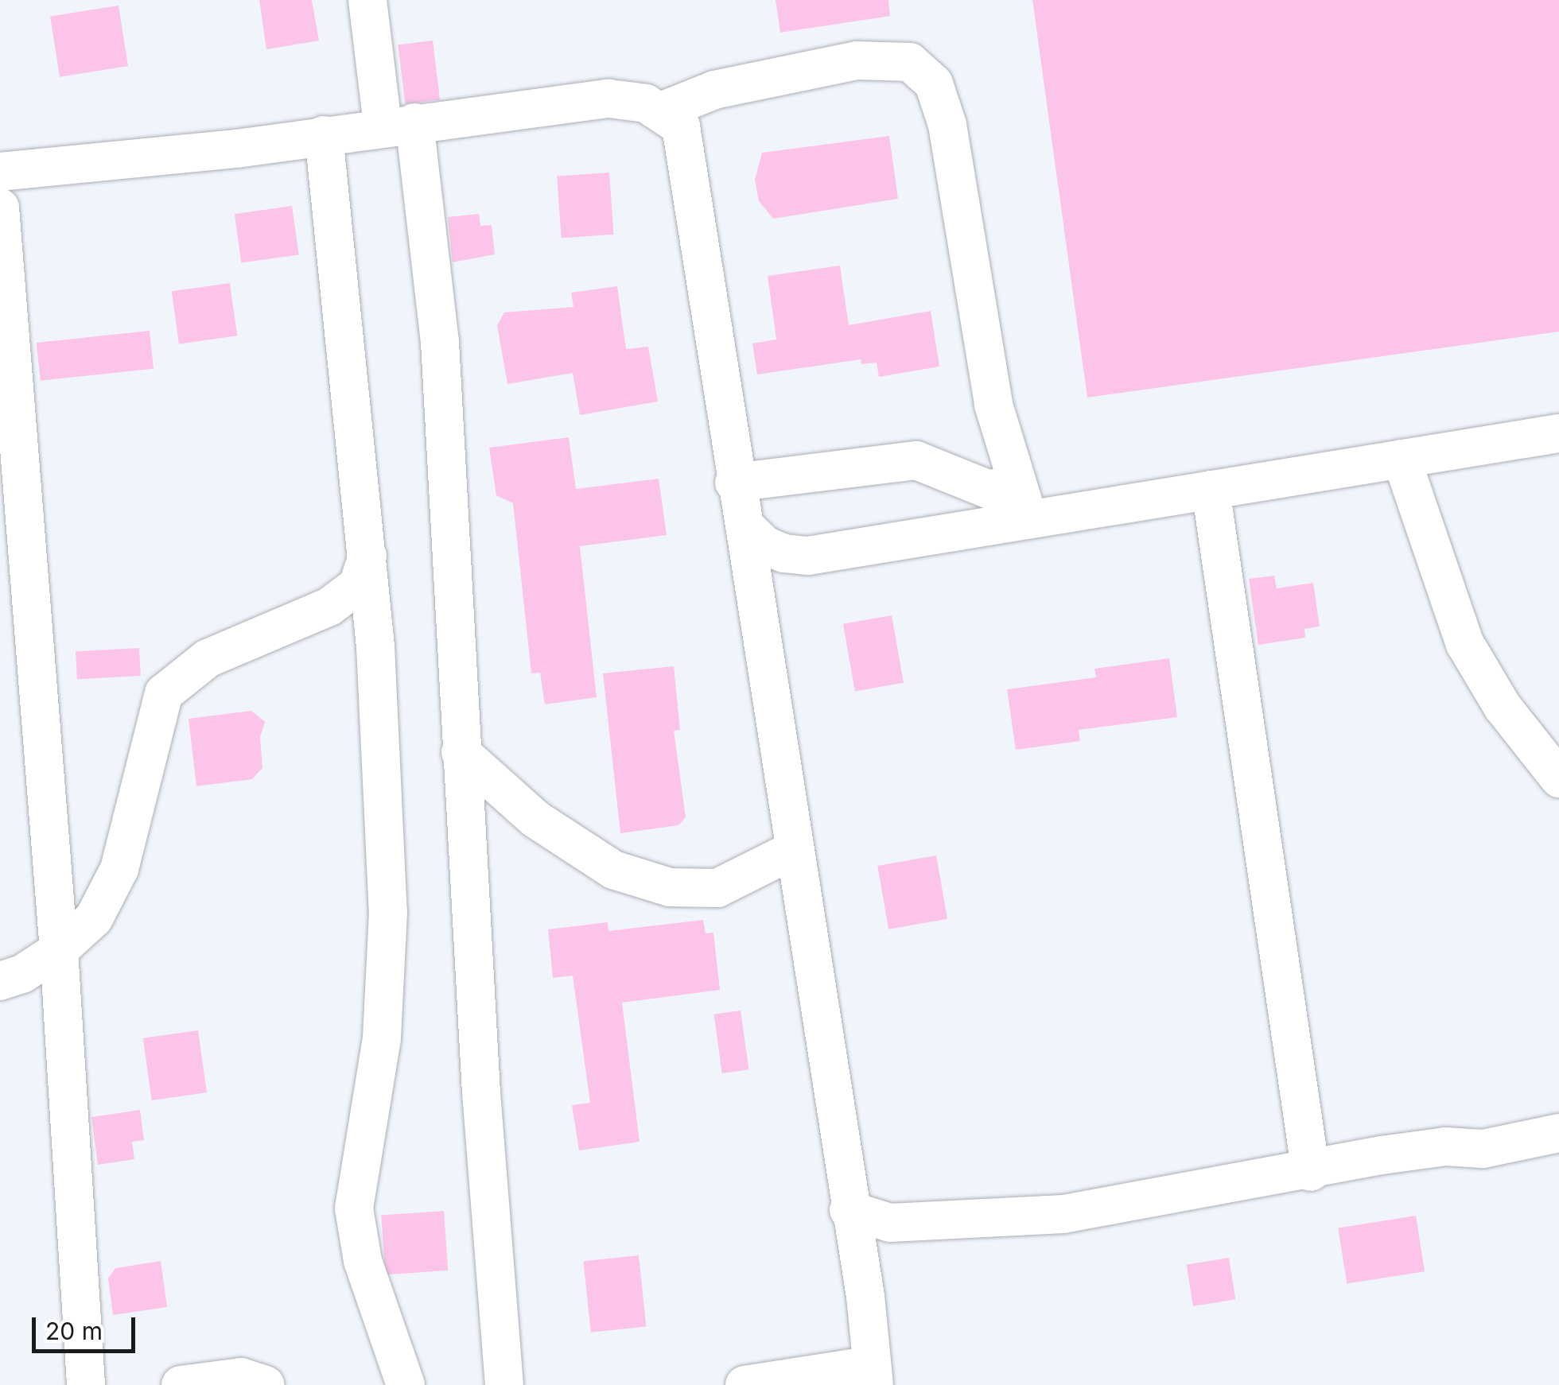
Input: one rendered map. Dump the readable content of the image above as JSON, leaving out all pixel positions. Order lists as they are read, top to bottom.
{
  "scale_bar": "20 m"
}
